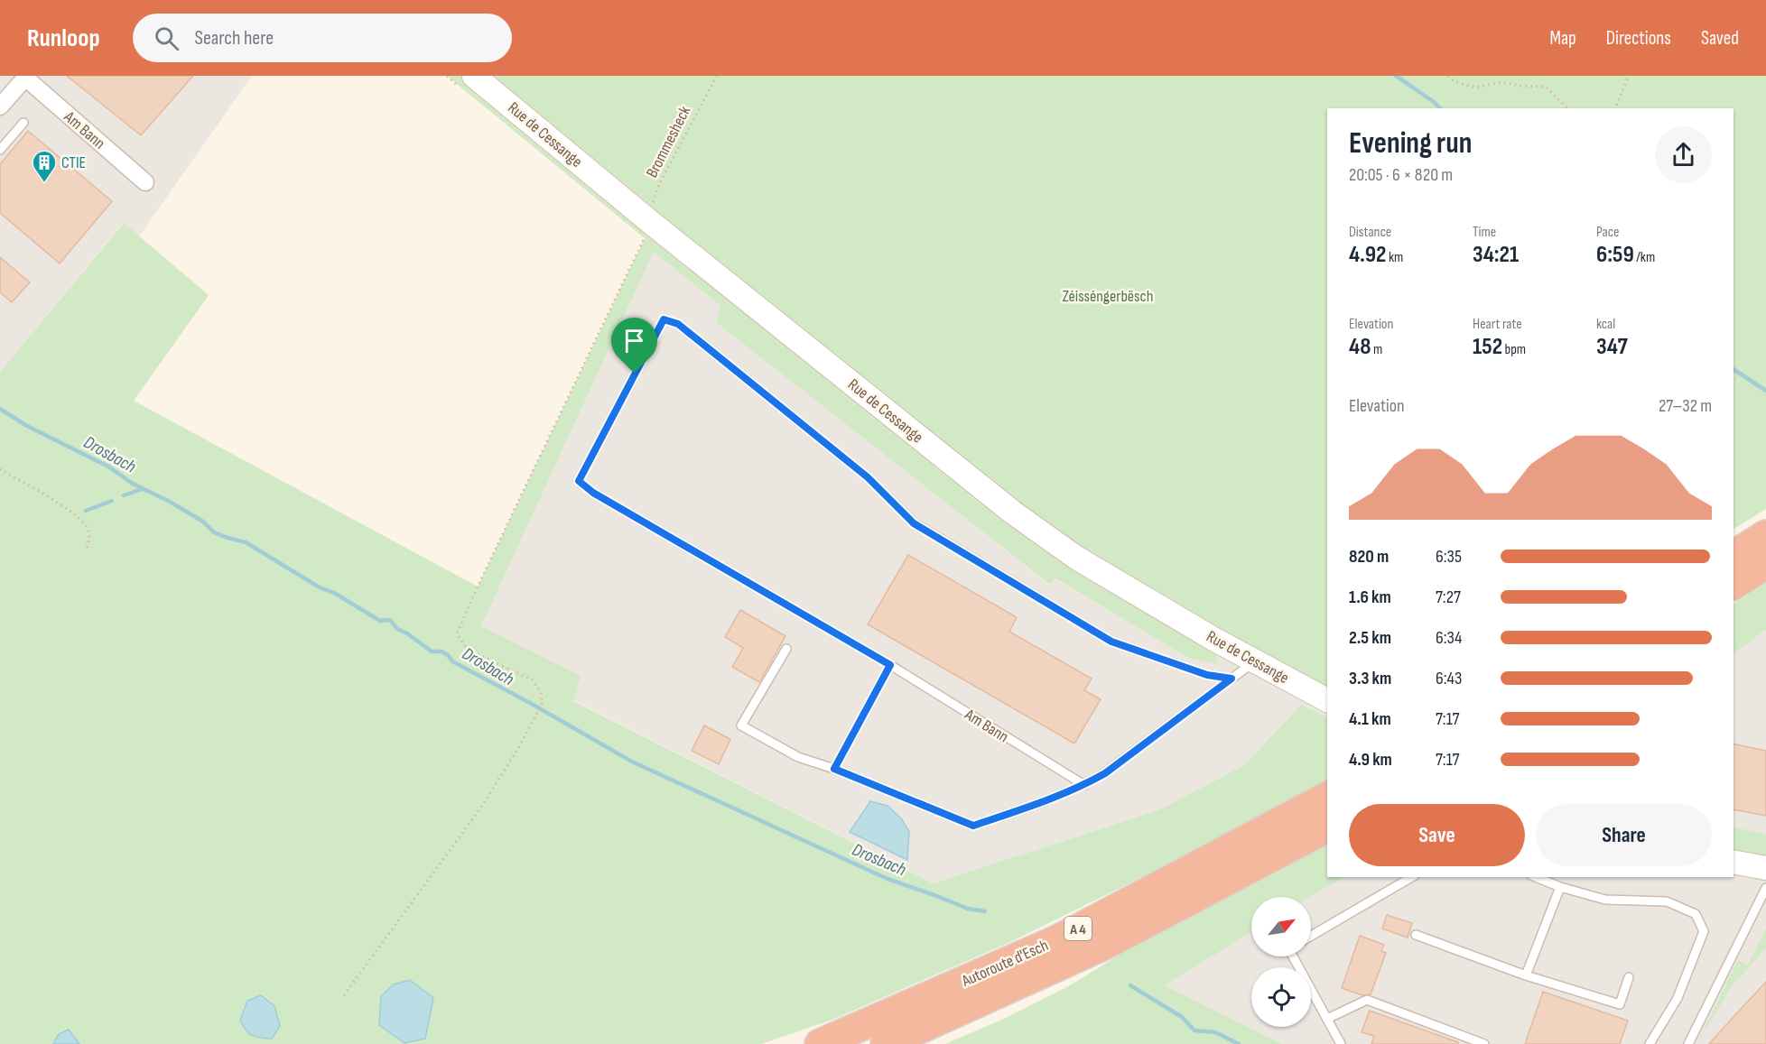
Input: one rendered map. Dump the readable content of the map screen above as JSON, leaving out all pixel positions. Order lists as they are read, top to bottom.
{
  "streets": {
    "highway": ["A 4", "Autoroute d'Esch"],
    "main road": ["Rue de Cessange"],
    "street": ["Am Bann"],
    "path": ["Brommesheck"]
  },
  "crossings": [
    ["Rue de Cessange", "Brommesheck"],
    ["A 4", "Autoroute d'Esch"]
  ],
  "water": ["Drosbach"],
  "parks": ["Zéisséngerbësch"],
  "places": {
    "building": ["CTIE"]
  },
  "north": "top right",
  "page": {
    "header": "Runloop",
    "search": "Search here",
    "nav": ["Map", "Directions", "Saved"],
    "heading": ["Evening run", "20:05 · 6 × 820 m"],
    "stats": [
      ["Distance", "4.92 km"],
      ["Time", "34:21"],
      ["Pace", "6:59 /km"],
      ["Elevation", "48 m"],
      ["Heart rate", "152 bpm"],
      ["kcal", "347"]
    ],
    "chart": ["Elevation", "27–32 m"],
    "list": [
      {
        "name": "820 m",
        "note": "6:35"
      },
      {
        "name": "1.6 km",
        "note": "7:27"
      },
      {
        "name": "2.5 km",
        "note": "6:34"
      },
      {
        "name": "3.3 km",
        "note": "6:43"
      },
      {
        "name": "4.1 km",
        "note": "7:17"
      },
      {
        "name": "4.9 km",
        "note": "7:17"
      }
    ],
    "buttons": ["Save", "Share"]
  }
}
